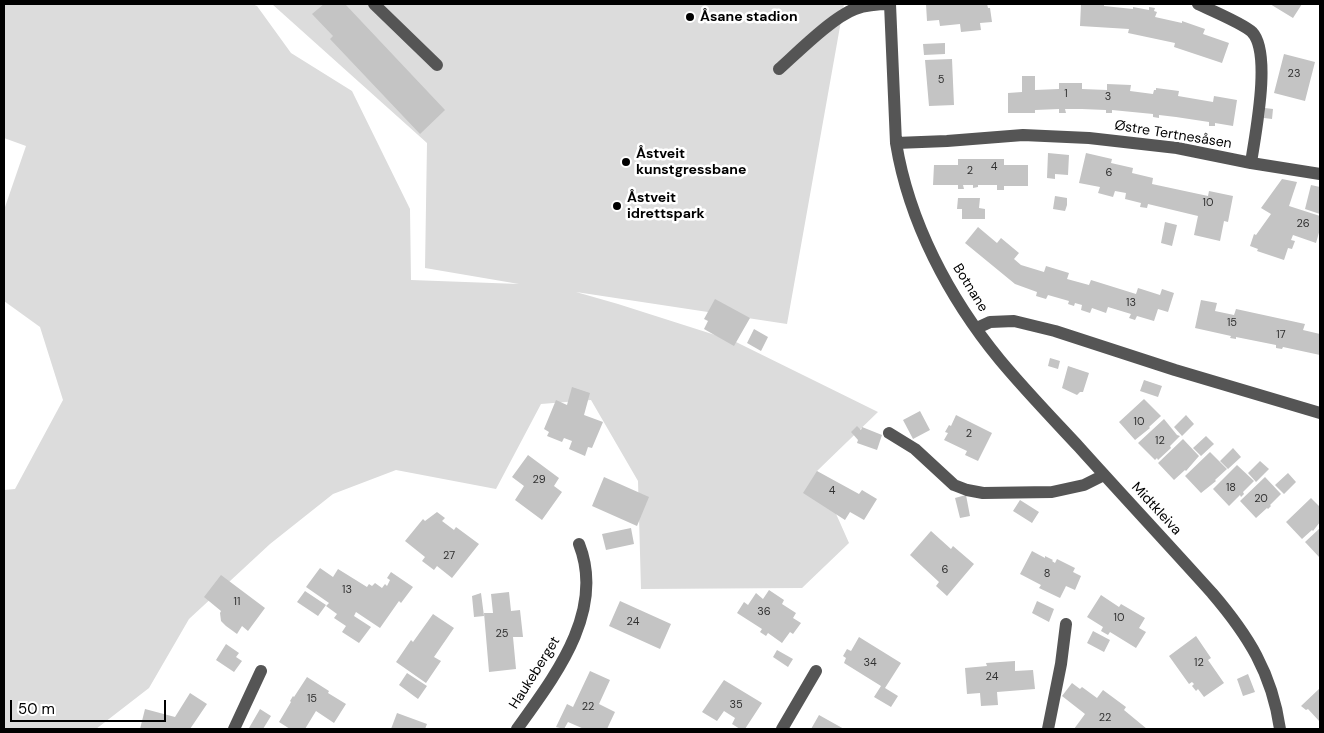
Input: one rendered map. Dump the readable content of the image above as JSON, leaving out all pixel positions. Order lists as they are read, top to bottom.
{
  "streets": {
    "street": [
      "Østre Tertnesåsen",
      "Botnane",
      "Midtkleiva",
      "Haukeberget"
    ]
  },
  "crossings": [
    ["Østre Tertnesåsen", "Botnane"],
    ["Botnane", "Midtkleiva"]
  ],
  "places": ["Åsane stadion", "Åstveit kunstgressbane", "Åstveit idrettspark"],
  "house_numbers": [
    "23",
    "5",
    "1",
    "3",
    "4",
    "2",
    "6",
    "10",
    "26",
    "13",
    "15",
    "17",
    "10",
    "2",
    "12",
    "29",
    "18",
    "4",
    "20",
    "27",
    "6",
    "8",
    "13",
    "11",
    "36",
    "10",
    "24",
    "25",
    "34",
    "12",
    "24",
    "15",
    "35",
    "22",
    "22"
  ],
  "scale_bar": "50 m"
}
